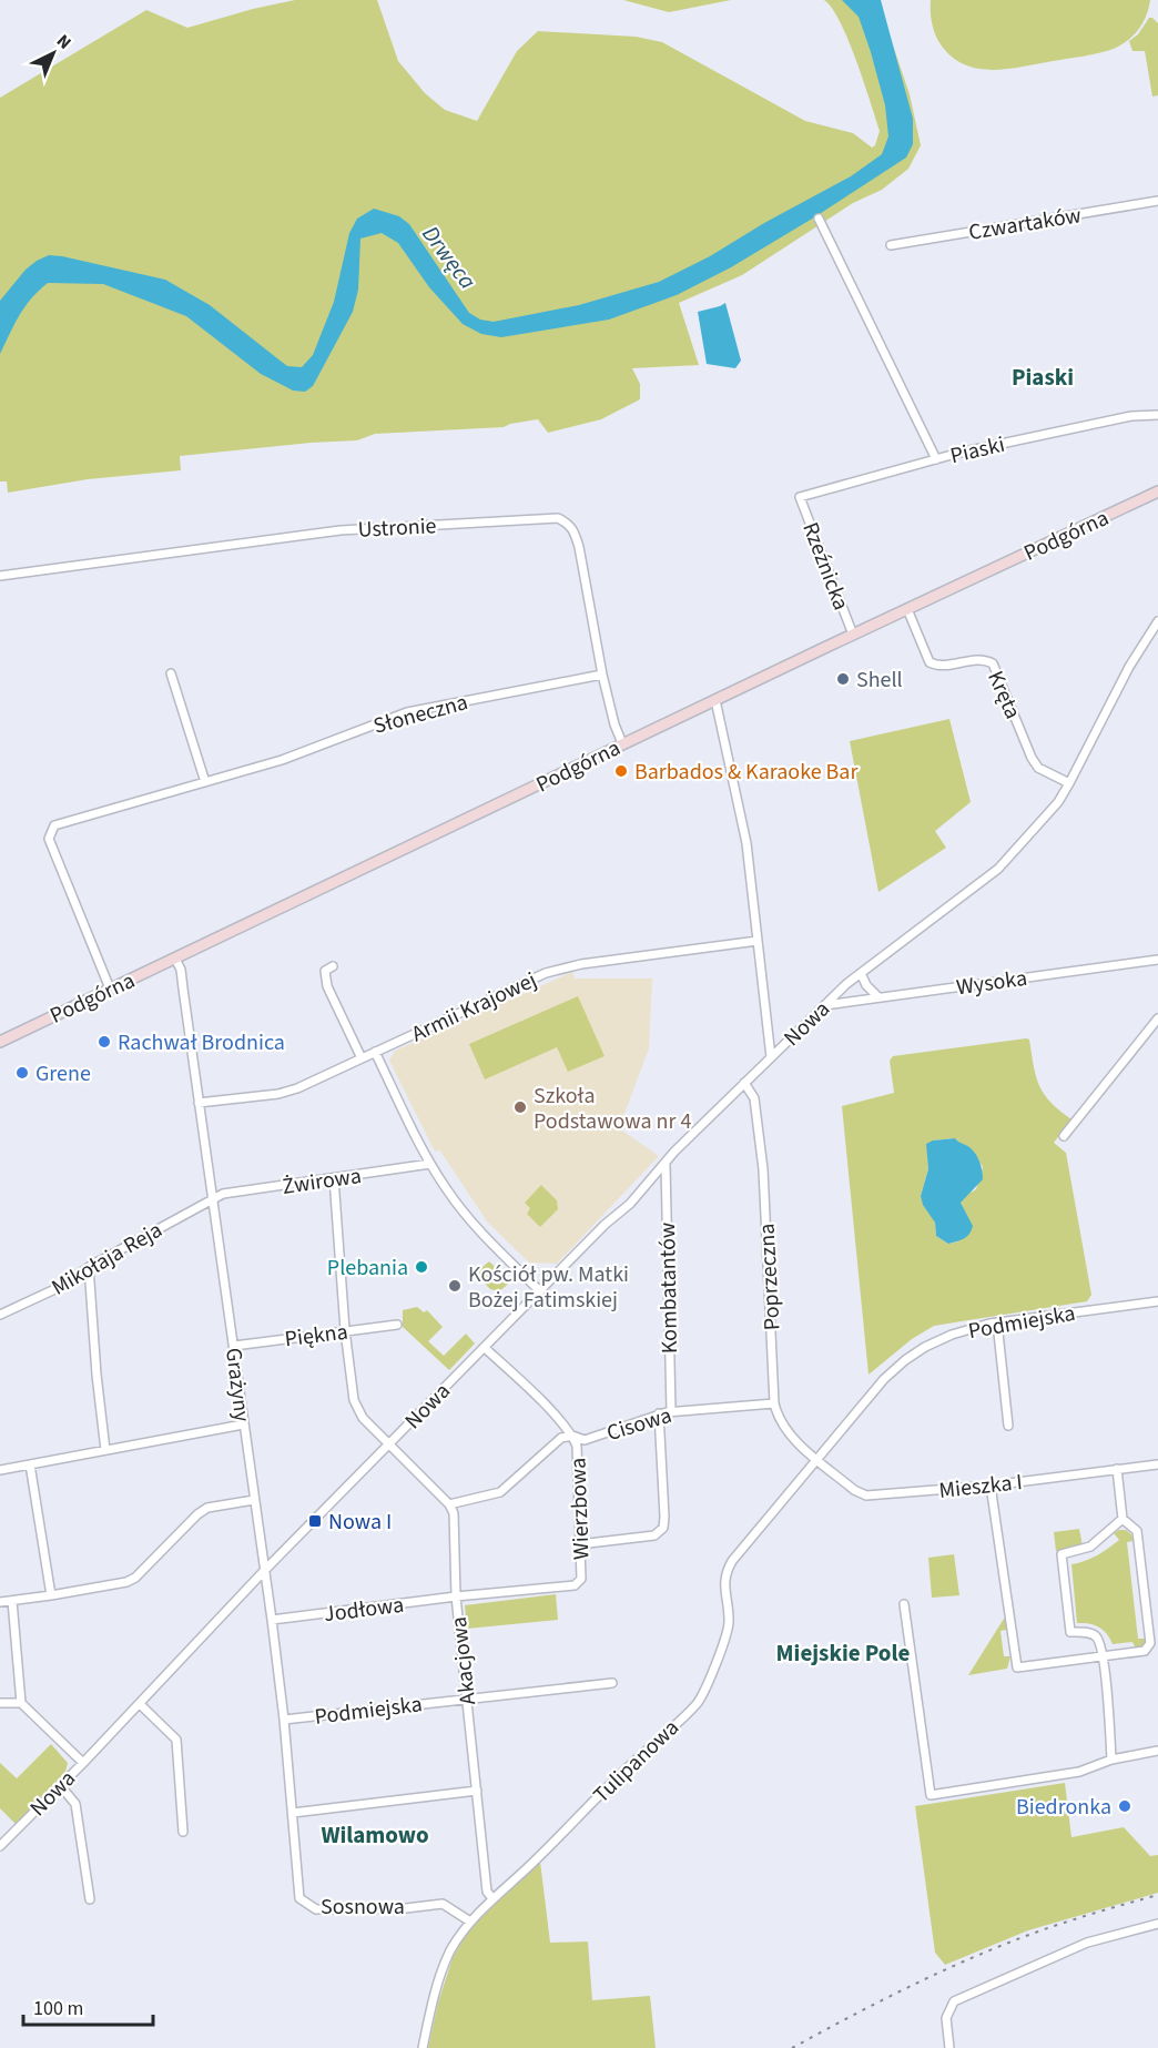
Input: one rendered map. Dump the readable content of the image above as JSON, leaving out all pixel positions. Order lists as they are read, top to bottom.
{
  "streets": {
    "main road": ["Podgórna"],
    "street": [
      "Czwartaków",
      "Piaski",
      "Ustronie",
      "Rzeźnicka",
      "Kręta",
      "Słoneczna",
      "Wysoka",
      "Armii Krajowej",
      "Nowa",
      "Żwirowa",
      "Mikołaja Reja",
      "Poprzeczna",
      "Kombatantów",
      "Podmiejska",
      "Piękna",
      "Grażyny",
      "Cisowa",
      "Mieszka I",
      "Wierzbowa",
      "Jodłowa",
      "Akacjowa",
      "Tulipanowa",
      "Sosnowa"
    ]
  },
  "crossings": [
    ["Piaski", "Rzeźnicka"],
    ["Ustronie", "Podgórna"],
    ["Ustronie", "Słoneczna"],
    ["Podgórna", "Rzeźnicka"],
    ["Podgórna", "Kręta"],
    ["Podgórna", "Słoneczna"],
    ["Podgórna", "Grażyny"],
    ["Kręta", "Nowa"],
    ["Wysoka", "Nowa"],
    ["Armii Krajowej", "Grażyny"],
    ["Nowa", "Poprzeczna"],
    ["Nowa", "Kombatantów"],
    ["Nowa", "Grażyny"],
    ["Nowa", "Wierzbowa"],
    ["Żwirowa", "Mikołaja Reja"],
    ["Żwirowa", "Grażyny"],
    ["Mikołaja Reja", "Grażyny"],
    ["Poprzeczna", "Podmiejska"],
    ["Poprzeczna", "Cisowa"],
    ["Poprzeczna", "Mieszka I"],
    ["Poprzeczna", "Tulipanowa"],
    ["Kombatantów", "Cisowa"],
    ["Podmiejska", "Grażyny"],
    ["Podmiejska", "Mieszka I"],
    ["Podmiejska", "Akacjowa"],
    ["Podmiejska", "Tulipanowa"],
    ["Piękna", "Grażyny"],
    ["Grażyny", "Jodłowa"],
    ["Grażyny", "Sosnowa"],
    ["Cisowa", "Wierzbowa"],
    ["Cisowa", "Akacjowa"],
    ["Mieszka I", "Tulipanowa"],
    ["Wierzbowa", "Jodłowa"],
    ["Wierzbowa", "Akacjowa"],
    ["Jodłowa", "Akacjowa"],
    ["Akacjowa", "Tulipanowa"],
    ["Tulipanowa", "Sosnowa"]
  ],
  "districts": ["Piaski", "Miejskie Pole", "Wilamowo"],
  "water": ["Drwęca"],
  "places": {
    "other": [
      "Shell",
      "Barbados & Karaoke Bar",
      "Rachwał Brodnica",
      "Grene",
      "Szkoła Podstawowa nr 4",
      "Plebania",
      "Kościół pw. Matki Bożej Fatimskiej",
      "Biedronka"
    ],
    "transit": ["Nowa I"]
  },
  "scale_bar": "100 m",
  "north": "top right"
}
